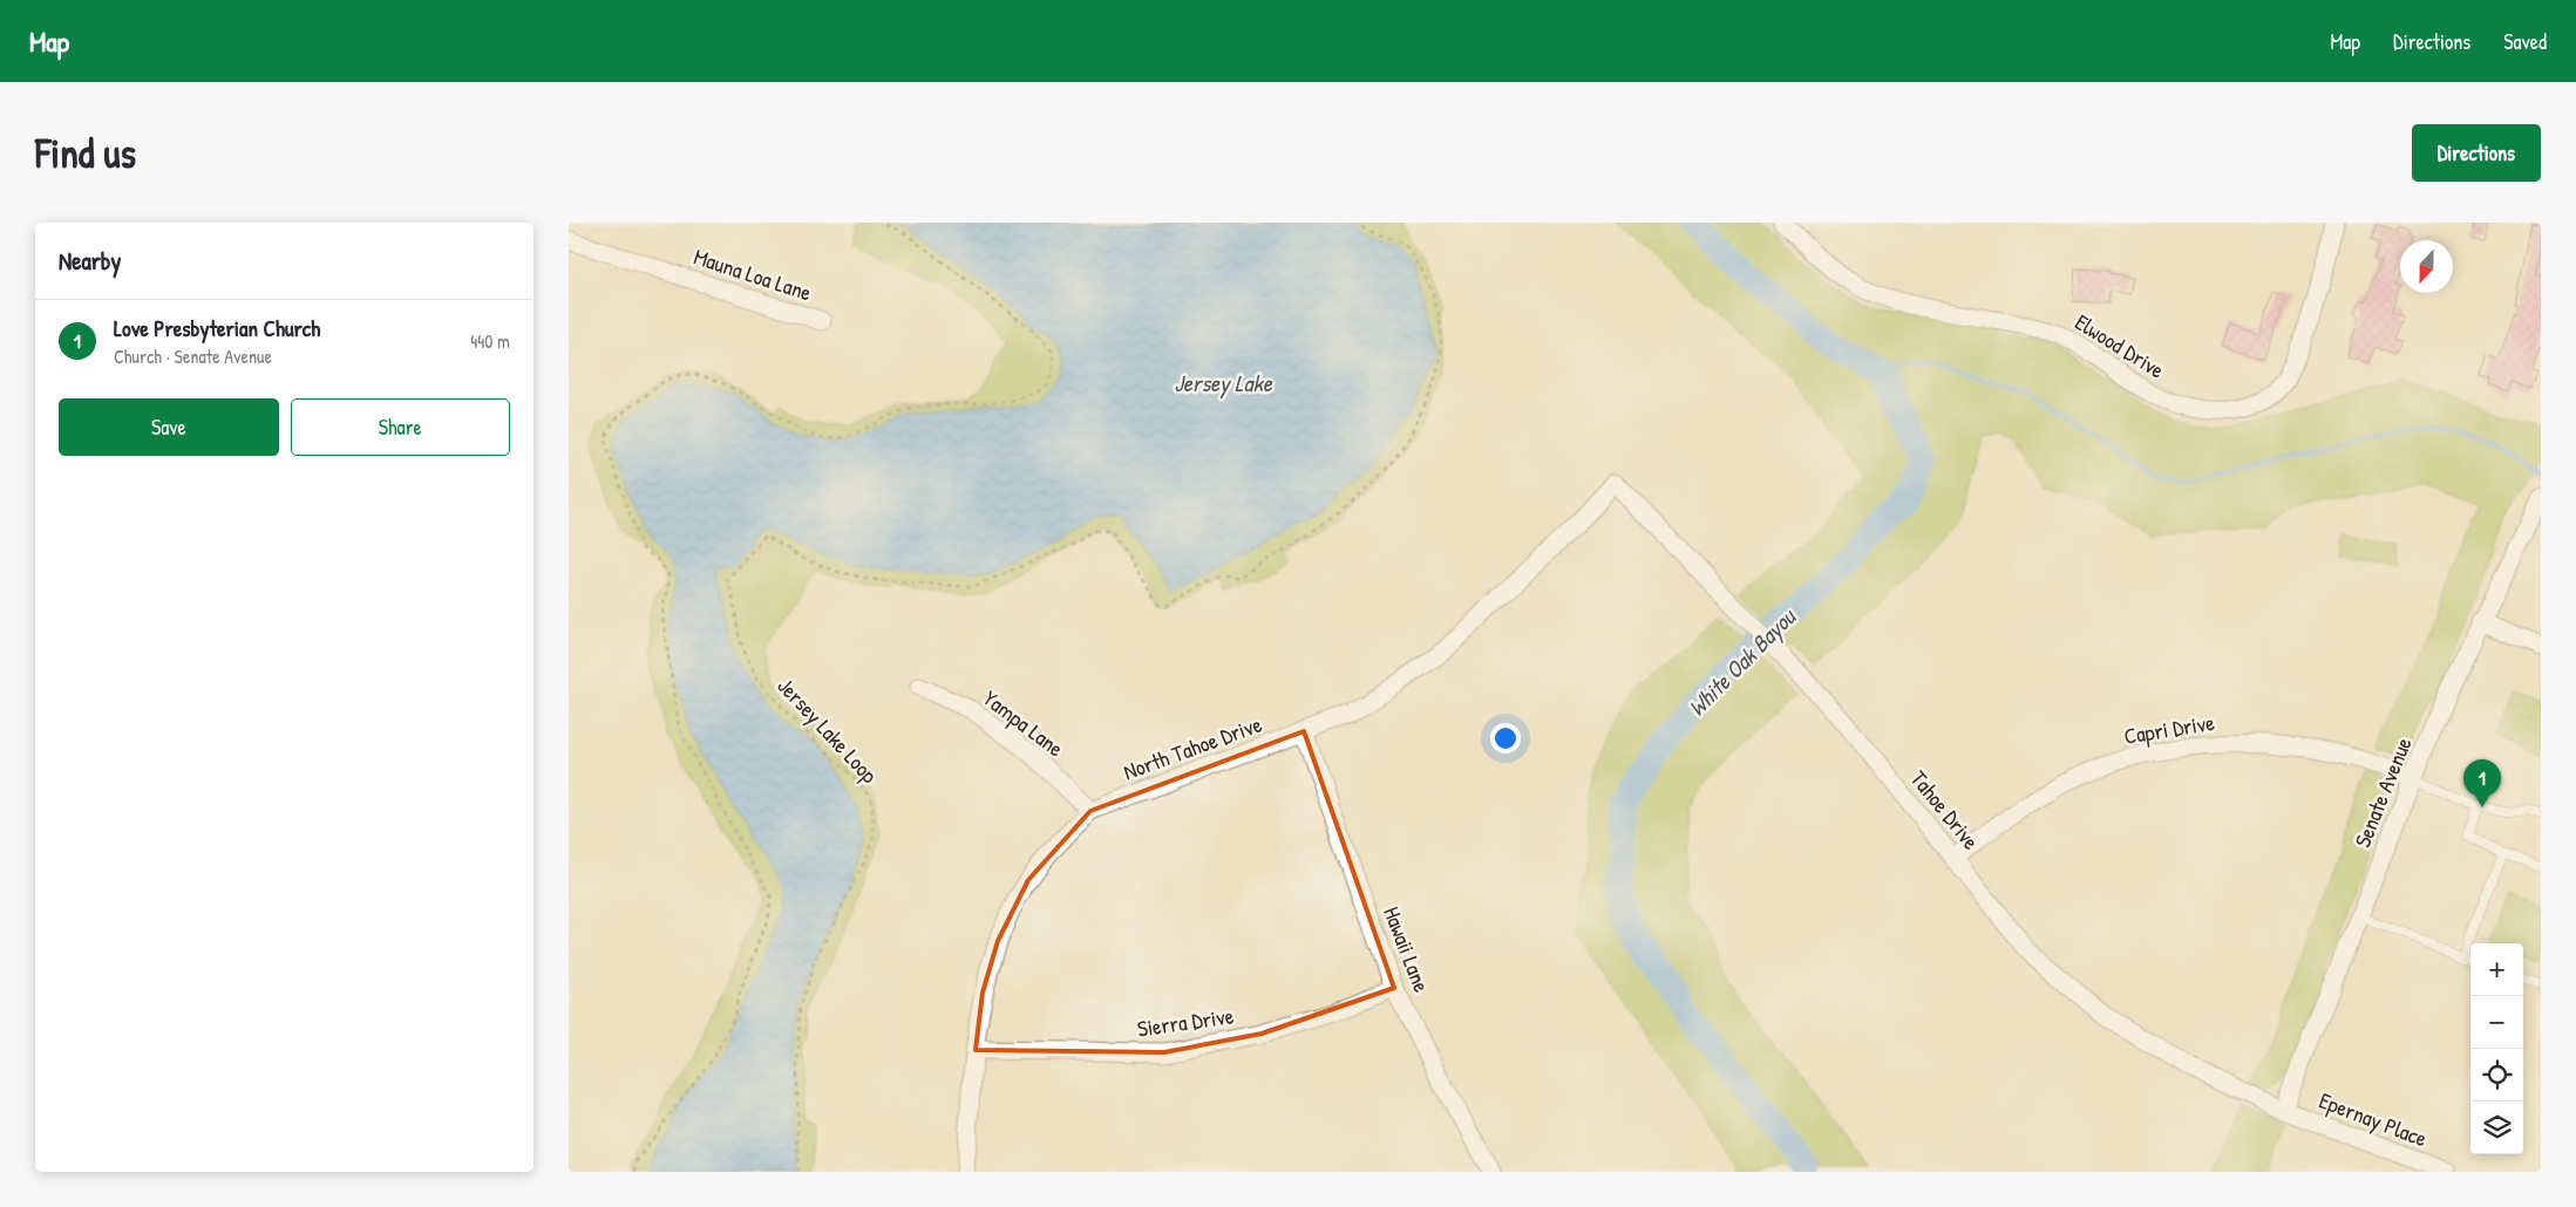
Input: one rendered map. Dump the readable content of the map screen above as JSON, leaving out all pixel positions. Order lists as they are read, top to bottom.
{
  "streets": {
    "street": [
      "Mauna Loa Lane",
      "Elwood Drive",
      "Yampa Lane",
      "Capri Drive",
      "North Tahoe Drive",
      "Senate Avenue",
      "Tahoe Drive",
      "Hawaii Lane",
      "Sierra Drive",
      "Epernay Place"
    ],
    "path": ["Jersey Lake Loop"]
  },
  "crossings": [
    ["Yampa Lane", "North Tahoe Drive"],
    ["Capri Drive", "Senate Avenue"],
    ["Capri Drive", "Tahoe Drive"],
    ["North Tahoe Drive", "Tahoe Drive"],
    ["North Tahoe Drive", "Hawaii Lane"],
    ["North Tahoe Drive", "Sierra Drive"],
    ["Senate Avenue", "Tahoe Drive"],
    ["Senate Avenue", "Epernay Place"],
    ["Tahoe Drive", "Epernay Place"],
    ["Hawaii Lane", "Sierra Drive"]
  ],
  "water": ["Jersey Lake", "White Oak Bayou"],
  "north": "bottom",
  "page": {
    "header": "Map",
    "nav": ["Map", "Directions", "Saved"],
    "buttons": [
      "Directions",
      ["Save", "Share"]
    ],
    "title": "Find us",
    "heading": "Nearby",
    "list": [
      {
        "mark": "1",
        "name": "Love Presbyterian Church",
        "note": "Church · Senate Avenue",
        "value": "440 m"
      }
    ],
    "pins": "1",
    "map_buttons": ["+", "−"]
  }
}
